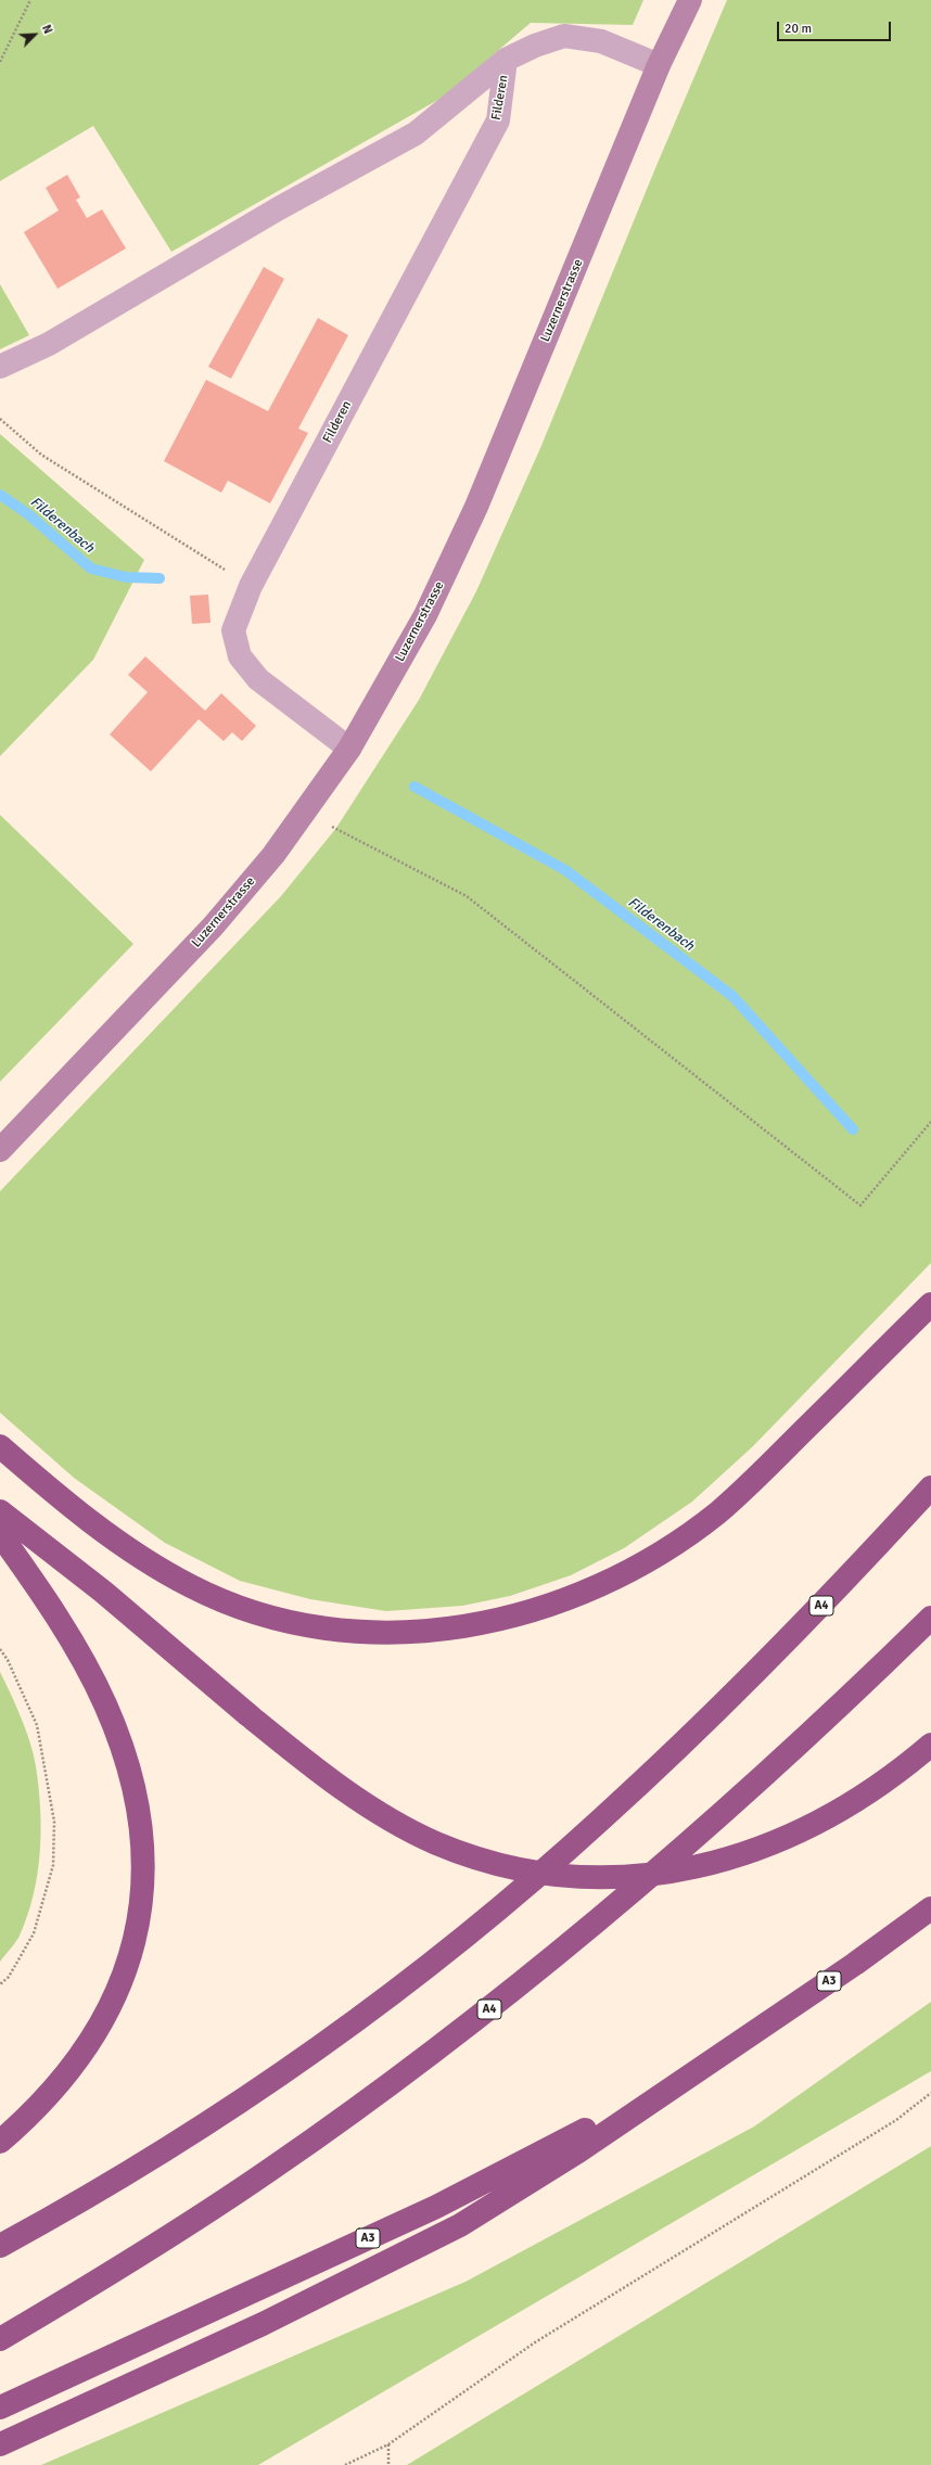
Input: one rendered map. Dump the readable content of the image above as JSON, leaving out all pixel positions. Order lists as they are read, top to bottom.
{
  "streets": {
    "highway": ["A4", "A3"],
    "main road": ["Luzernerstrasse"],
    "street": ["Filderen"]
  },
  "crossings": [
    ["Filderen", "Luzernerstrasse"]
  ],
  "water": ["Filderenbach"],
  "scale_bar": "20 m",
  "north": "top right"
}
